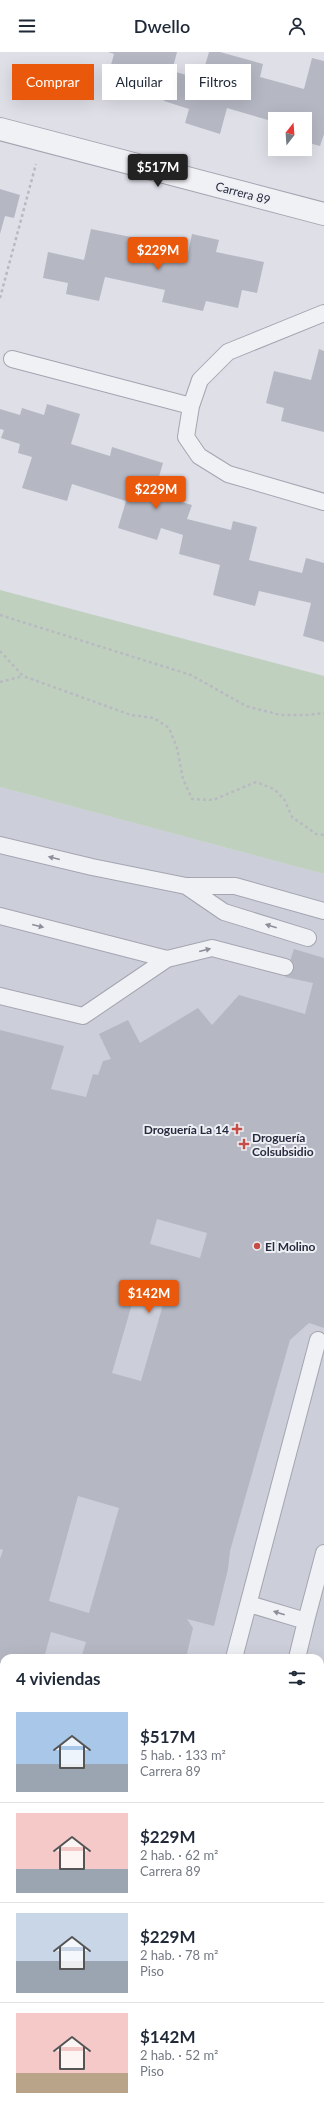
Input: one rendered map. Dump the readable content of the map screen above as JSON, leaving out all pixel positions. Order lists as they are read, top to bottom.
{
  "streets": {
    "street": ["Carrera 89"]
  },
  "places": {
    "health": ["Droguería La 14", "Droguería Colsubsidio"],
    "other": ["El Molino"]
  },
  "north": "top",
  "page": {
    "header": "Dwello",
    "chip": ["Comprar", "Alquilar", "Filtros"],
    "price": [
      "$517M",
      "$229M",
      "$229M",
      "$142M"
    ],
    "heading": "4 viviendas",
    "list": [
      {
        "name": "$517M",
        "note": "5 hab. · 133 m² · Carrera 89"
      },
      {
        "name": "$229M",
        "note": "2 hab. · 62 m² · Carrera 89"
      },
      {
        "name": "$229M",
        "note": "2 hab. · 78 m² · Piso"
      },
      {
        "name": "$142M",
        "note": "2 hab. · 52 m² · Piso"
      }
    ]
  }
}
